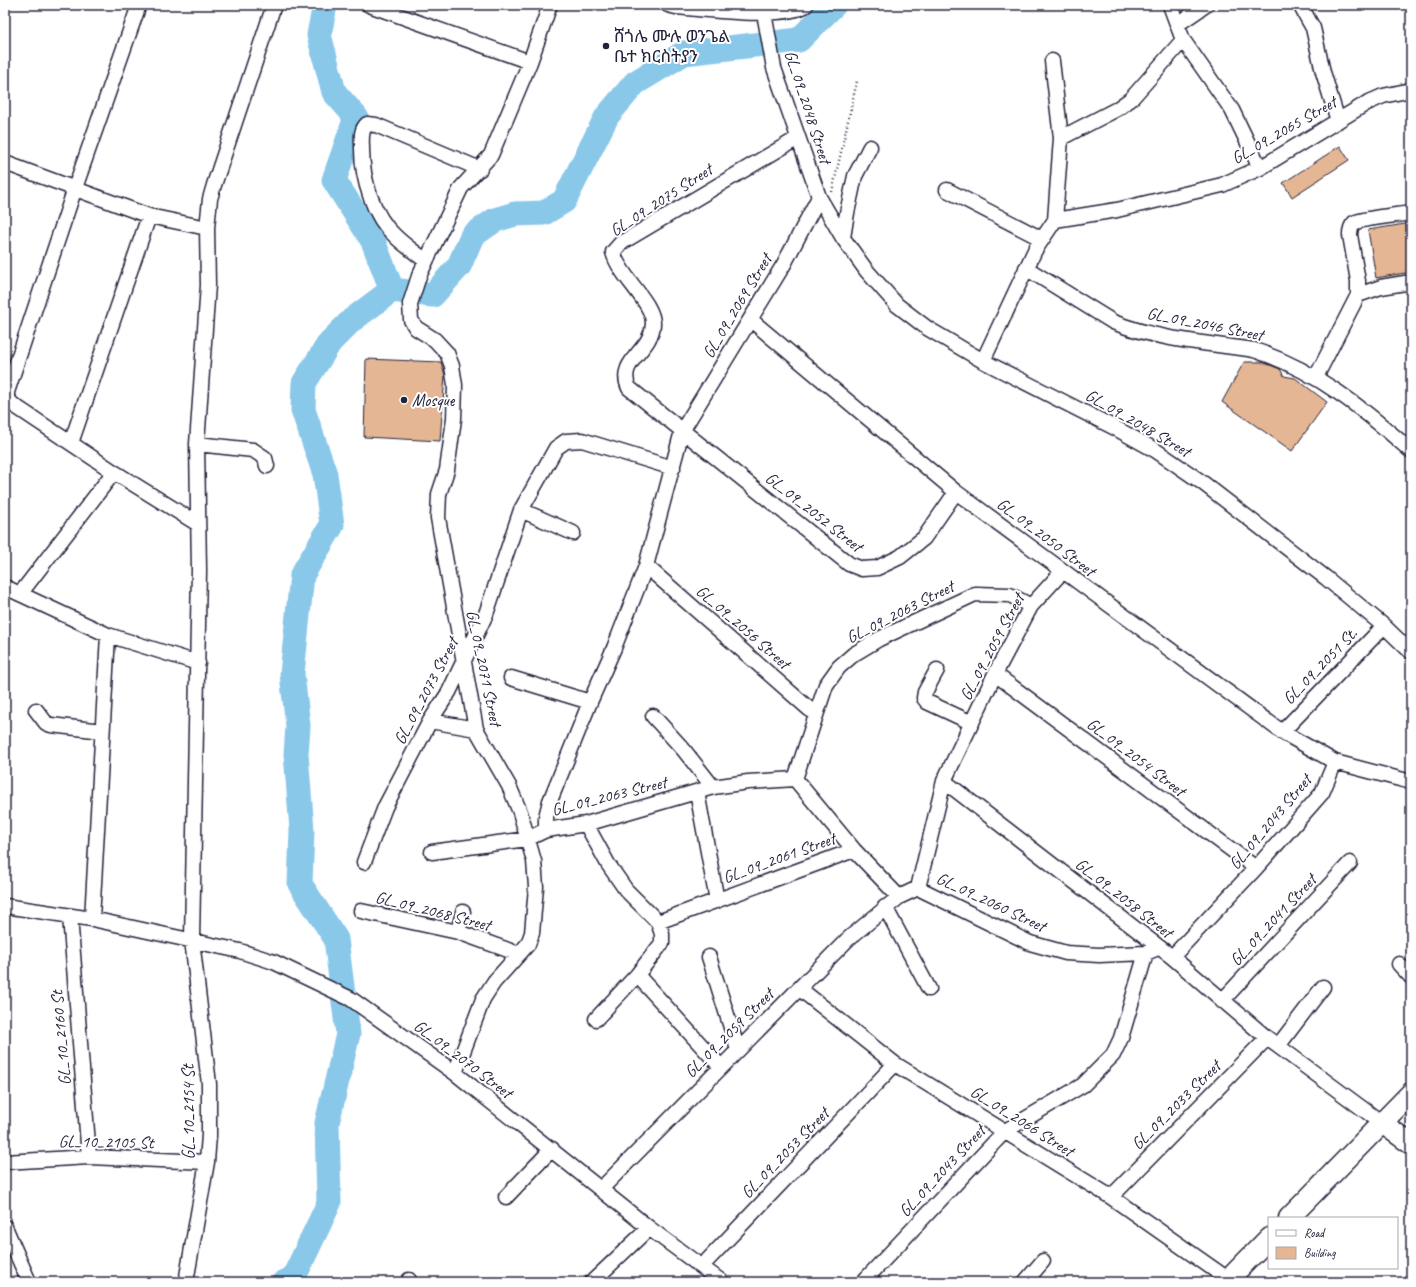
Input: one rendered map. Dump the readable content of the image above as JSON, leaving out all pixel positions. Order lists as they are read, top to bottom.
{
  "streets": {
    "street": [
      "GL_09_2048 Street",
      "GL_09_2065 Street",
      "GL_09_2075 Street",
      "GL_09_2069 Street",
      "GL_09_2046 Street",
      "GL_09_2052 Street",
      "GL_09_2050 Street",
      "GL_09_2063 Street",
      "GL_09_2056 Street",
      "GL_09_2059 Street",
      "GL_09_2051 St.",
      "GL_09_2071 Street",
      "GL_09_2073 Street",
      "GL_09_2054 Street",
      "GL_09_2043 Street",
      "GL_09_2061 Street",
      "GL_09_2058 Street",
      "GL_09_2060 Street",
      "GL_09_2068 Street",
      "GL_09_2041 Street",
      "GL_10_2160 St",
      "GL_09_2070 Street",
      "GL_09_2033 Street",
      "GL_10_2154 St",
      "GL_09_2066 Street",
      "GL_10_2105 St",
      "GL_09_2053 Street"
    ]
  },
  "crossings": [
    ["GL_09_2048 Street", "GL_09_2075 Street"],
    ["GL_09_2048 Street", "GL_09_2069 Street"],
    ["GL_09_2048 Street", "GL_09_2051 St."],
    ["GL_09_2075 Street", "GL_09_2069 Street"],
    ["GL_09_2075 Street", "GL_09_2052 Street"],
    ["GL_09_2069 Street", "GL_09_2052 Street"],
    ["GL_09_2069 Street", "GL_09_2050 Street"],
    ["GL_09_2069 Street", "GL_09_2063 Street"],
    ["GL_09_2069 Street", "GL_09_2056 Street"],
    ["GL_09_2069 Street", "GL_09_2073 Street"],
    ["GL_09_2052 Street", "GL_09_2050 Street"],
    ["GL_09_2050 Street", "GL_09_2059 Street"],
    ["GL_09_2050 Street", "GL_09_2051 St."],
    ["GL_09_2050 Street", "GL_09_2043 Street"],
    ["GL_09_2063 Street", "GL_09_2056 Street"],
    ["GL_09_2063 Street", "GL_09_2059 Street"],
    ["GL_09_2063 Street", "GL_09_2071 Street"],
    ["GL_09_2063 Street", "GL_09_2061 Street"],
    ["GL_09_2059 Street", "GL_09_2054 Street"],
    ["GL_09_2059 Street", "GL_09_2058 Street"],
    ["GL_09_2059 Street", "GL_09_2060 Street"],
    ["GL_09_2059 Street", "GL_09_2070 Street"],
    ["GL_09_2059 Street", "GL_09_2066 Street"],
    ["GL_09_2071 Street", "GL_09_2073 Street"],
    ["GL_09_2071 Street", "GL_09_2068 Street"],
    ["GL_09_2071 Street", "GL_09_2070 Street"],
    ["GL_09_2054 Street", "GL_09_2043 Street"],
    ["GL_09_2043 Street", "GL_09_2058 Street"],
    ["GL_09_2043 Street", "GL_09_2060 Street"],
    ["GL_09_2043 Street", "GL_09_2066 Street"],
    ["GL_09_2058 Street", "GL_09_2060 Street"],
    ["GL_09_2058 Street", "GL_09_2041 Street"],
    ["GL_09_2058 Street", "GL_09_2033 Street"],
    ["GL_10_2160 St", "GL_09_2070 Street"],
    ["GL_10_2160 St", "GL_10_2105 St"],
    ["GL_09_2070 Street", "GL_10_2154 St"],
    ["GL_09_2070 Street", "GL_09_2053 Street"],
    ["GL_09_2033 Street", "GL_09_2066 Street"],
    ["GL_10_2154 St", "GL_10_2105 St"],
    ["GL_09_2066 Street", "GL_09_2053 Street"]
  ],
  "places": ["ሸጎሌ ሙሉ ወንጌል ቤተ ክርስትያን", "Mosque"],
  "legend": ["Road", "Building"]
}
